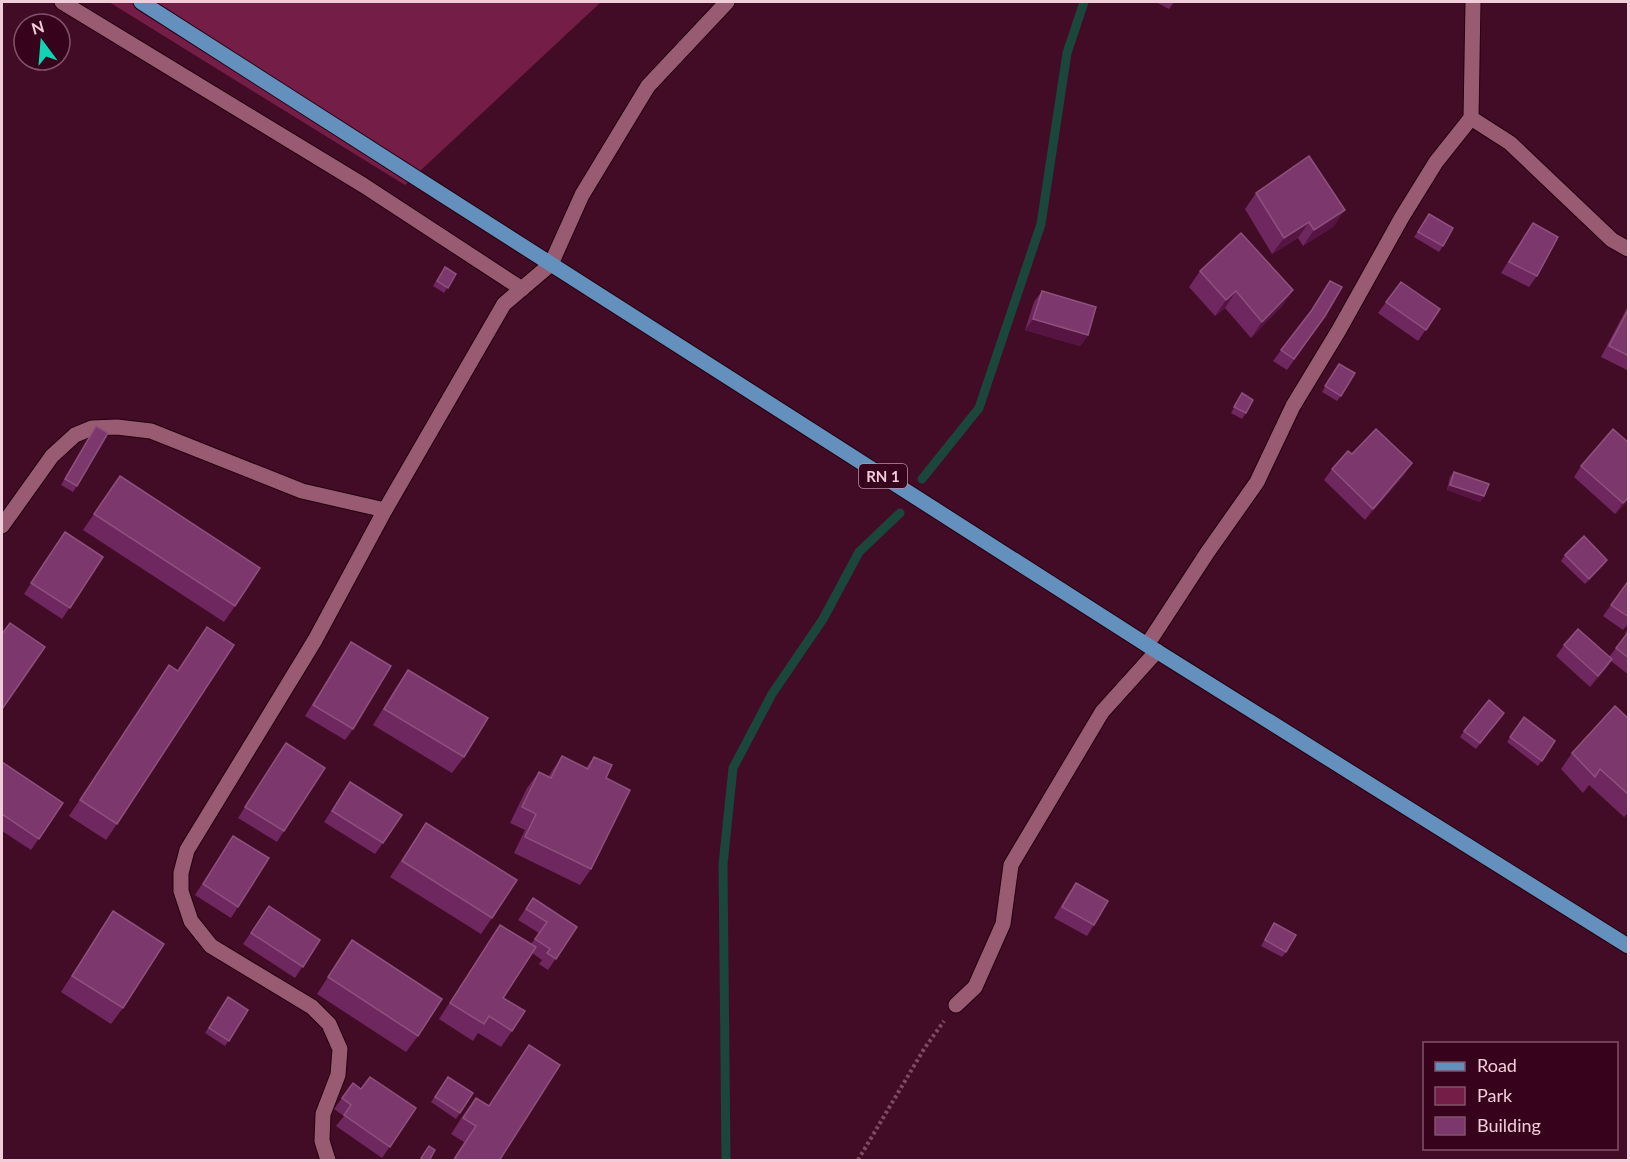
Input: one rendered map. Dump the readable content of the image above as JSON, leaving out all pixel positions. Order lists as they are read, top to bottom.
{
  "streets": {
    "main road": ["RN 1"]
  },
  "legend": ["Road", "Park", "Building"],
  "north": "top"
}
